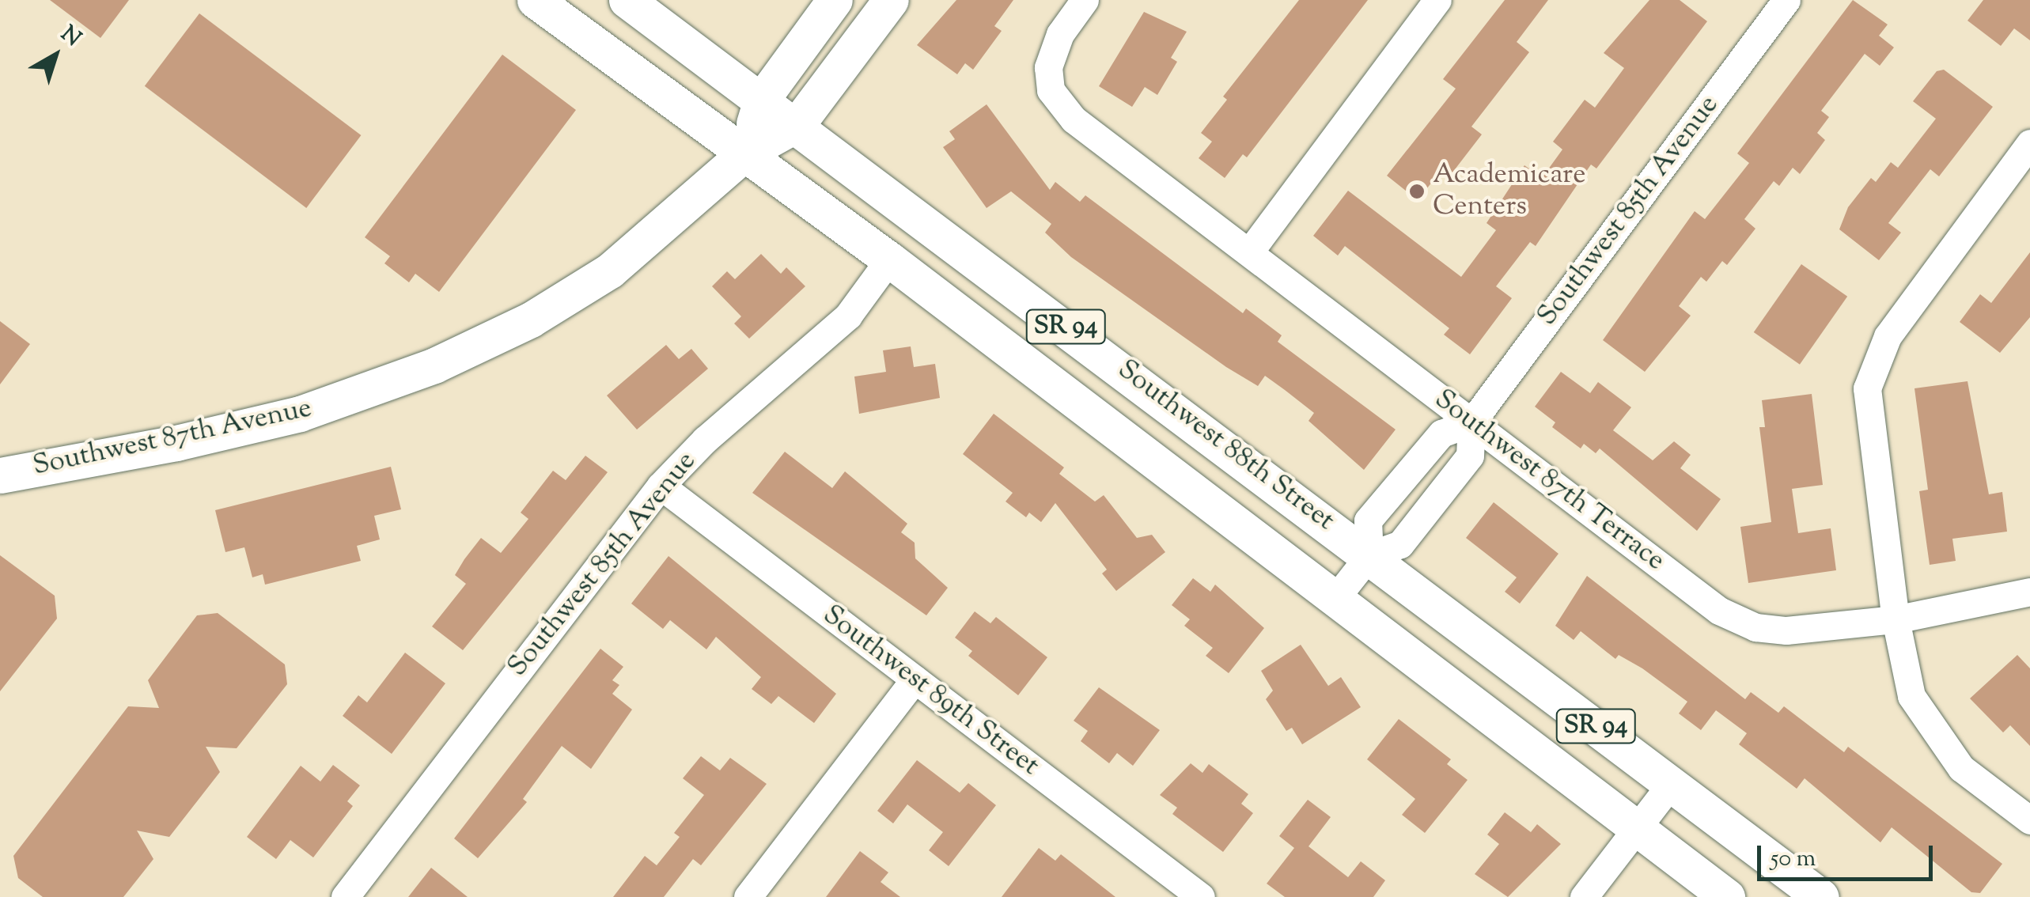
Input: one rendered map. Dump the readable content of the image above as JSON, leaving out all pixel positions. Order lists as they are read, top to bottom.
{
  "streets": {
    "main road": ["SR 94", "Southwest 87th Avenue", "Southwest 88th Street"],
    "street": ["Southwest 85th Avenue", "Southwest 87th Terrace", "Southwest 89th Street"]
  },
  "crossings": [
    ["Southwest 85th Avenue", "Southwest 88th Street"],
    ["Southwest 85th Avenue", "Southwest 87th Terrace"],
    ["Southwest 85th Avenue", "Southwest 89th Street"],
    ["Southwest 87th Avenue", "Southwest 88th Street"]
  ],
  "places": ["Academicare Centers"],
  "scale_bar": "50 m",
  "north": "top right"
}
